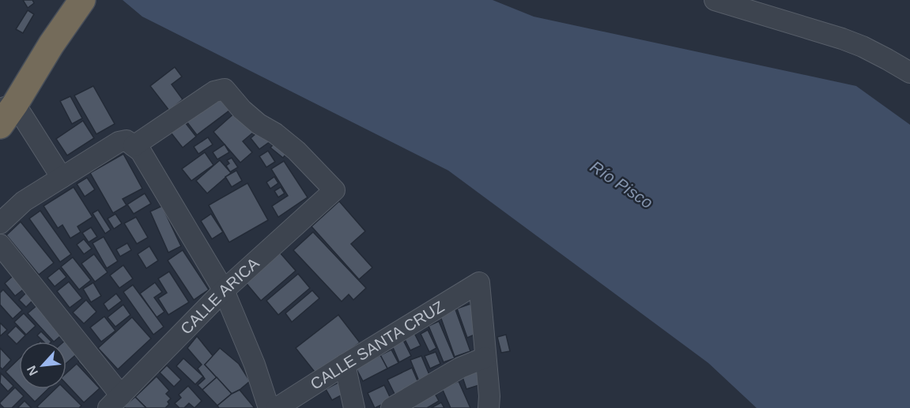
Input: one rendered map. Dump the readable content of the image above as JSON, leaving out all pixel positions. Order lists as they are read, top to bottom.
{
  "streets": {
    "street": ["CALLE ARICA", "CALLE SANTA CRUZ"]
  },
  "water": ["Río Pisco"],
  "north": "bottom left"
}
